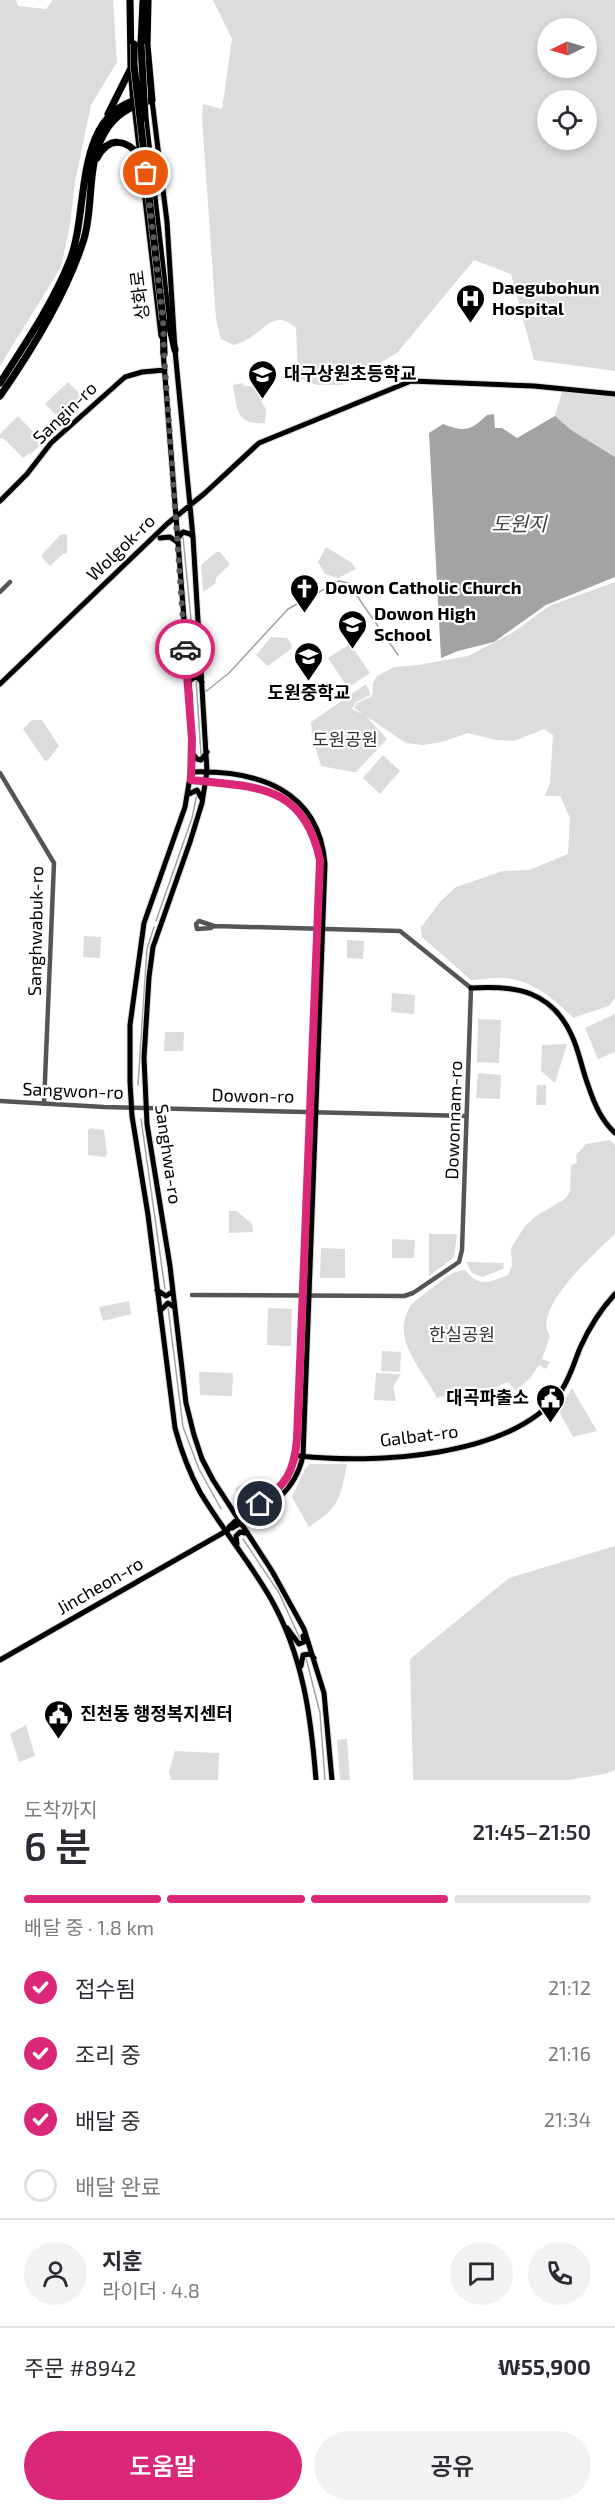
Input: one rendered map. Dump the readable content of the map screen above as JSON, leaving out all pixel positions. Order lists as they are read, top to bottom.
{
  "streets": {
    "main road": [
      "상화로",
      "Sangin-ro",
      "Wolgok-ro",
      "Sanghwa-ro",
      "Galbat-ro",
      "Jincheon-ro"
    ],
    "street": [
      "Sanghwabuk-ro",
      "Sangwon-ro",
      "Dowon-ro",
      "Dowonnam-ro"
    ]
  },
  "crossings": [
    ["상화로", "Sangin-ro"],
    ["상화로", "Wolgok-ro"],
    ["상화로", "Sanghwa-ro"],
    ["Wolgok-ro", "Sanghwa-ro"],
    ["Sanghwabuk-ro", "Sangwon-ro"],
    ["Sangwon-ro", "Dowon-ro"],
    ["Sangwon-ro", "Sanghwa-ro"],
    ["Dowon-ro", "Dowonnam-ro"],
    ["Dowon-ro", "Sanghwa-ro"],
    ["Sanghwa-ro", "Jincheon-ro"]
  ],
  "water": ["도원지"],
  "parks": ["도원공원", "한실공원"],
  "places": {
    "hospital": ["Daegubohun Hospital"],
    "school or university": ["대구상원초등학교", "Dowon High School", "도원중학교"],
    "church": ["Dowon Catholic Church"],
    "public building": ["대곡파출소", "진천동 행정복지센터"]
  },
  "north": "left",
  "page": {
    "heading": ["6 분", "도착까지", "21:45–21:50"],
    "panel": [
      "지훈",
      "라이더 · 4.8",
      "주문 #8942",
      "₩55,900"
    ],
    "bar": "배달 중 · 1.8 km",
    "list": [
      ["접수됨", "21:12"],
      ["조리 중", "21:16"],
      ["배달 중", "21:34"],
      "배달 완료"
    ],
    "buttons": ["도움말", "공유"]
  }
}
